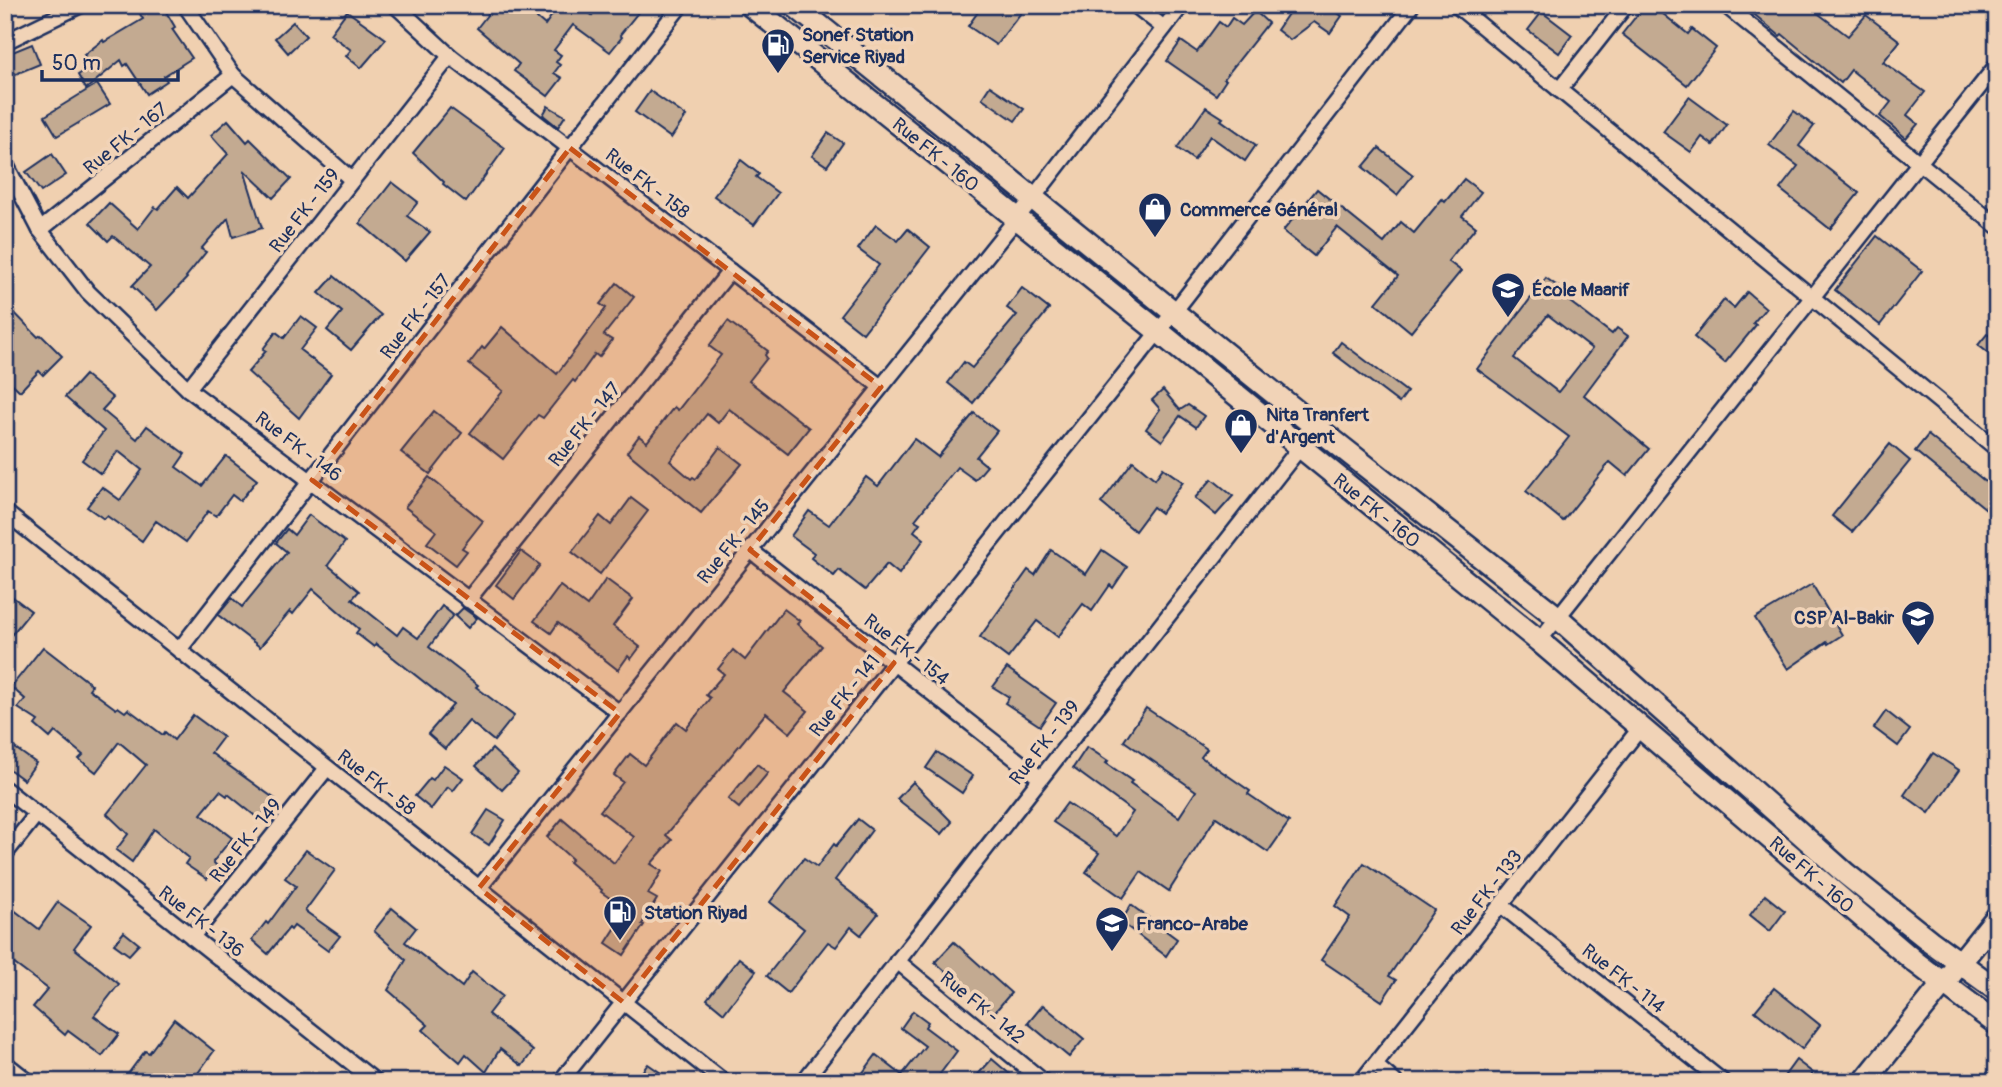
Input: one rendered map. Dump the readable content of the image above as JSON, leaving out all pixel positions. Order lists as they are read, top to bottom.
{
  "streets": {
    "main road": ["Rue FK - 160"],
    "street": [
      "Rue FK - 167",
      "Rue FK - 158",
      "Rue FK - 159",
      "Rue FK - 157",
      "Rue FK - 147",
      "Rue FK - 146",
      "Rue FK - 145",
      "Rue FK - 154",
      "Rue FK - 141",
      "Rue FK - 139",
      "Rue FK - 58",
      "Rue FK - 149",
      "Rue FK - 133",
      "Rue FK - 136",
      "Rue FK - 114",
      "Rue FK - 142"
    ]
  },
  "crossings": [
    ["Rue FK - 167", "Rue FK - 146"],
    ["Rue FK - 160", "Rue FK - 145"],
    ["Rue FK - 160", "Rue FK - 141"],
    ["Rue FK - 160", "Rue FK - 139"],
    ["Rue FK - 160", "Rue FK - 133"],
    ["Rue FK - 158", "Rue FK - 159"],
    ["Rue FK - 158", "Rue FK - 157"],
    ["Rue FK - 158", "Rue FK - 147"],
    ["Rue FK - 158", "Rue FK - 145"],
    ["Rue FK - 159", "Rue FK - 146"],
    ["Rue FK - 157", "Rue FK - 146"],
    ["Rue FK - 157", "Rue FK - 58"],
    ["Rue FK - 147", "Rue FK - 146"],
    ["Rue FK - 146", "Rue FK - 145"],
    ["Rue FK - 145", "Rue FK - 154"],
    ["Rue FK - 145", "Rue FK - 58"],
    ["Rue FK - 154", "Rue FK - 141"],
    ["Rue FK - 154", "Rue FK - 139"],
    ["Rue FK - 141", "Rue FK - 58"],
    ["Rue FK - 139", "Rue FK - 142"],
    ["Rue FK - 58", "Rue FK - 149"],
    ["Rue FK - 149", "Rue FK - 136"],
    ["Rue FK - 133", "Rue FK - 114"]
  ],
  "places": {
    "fuel station": ["Sonef Station Service Riyad", "Station Riyad"],
    "shop": ["Commerce Général", "Nita Tranfert d'Argent"],
    "school or university": ["École Maarif", "CSP Al-Bakir", "Franco-Arabe"]
  },
  "scale_bar": "50 m"
}
